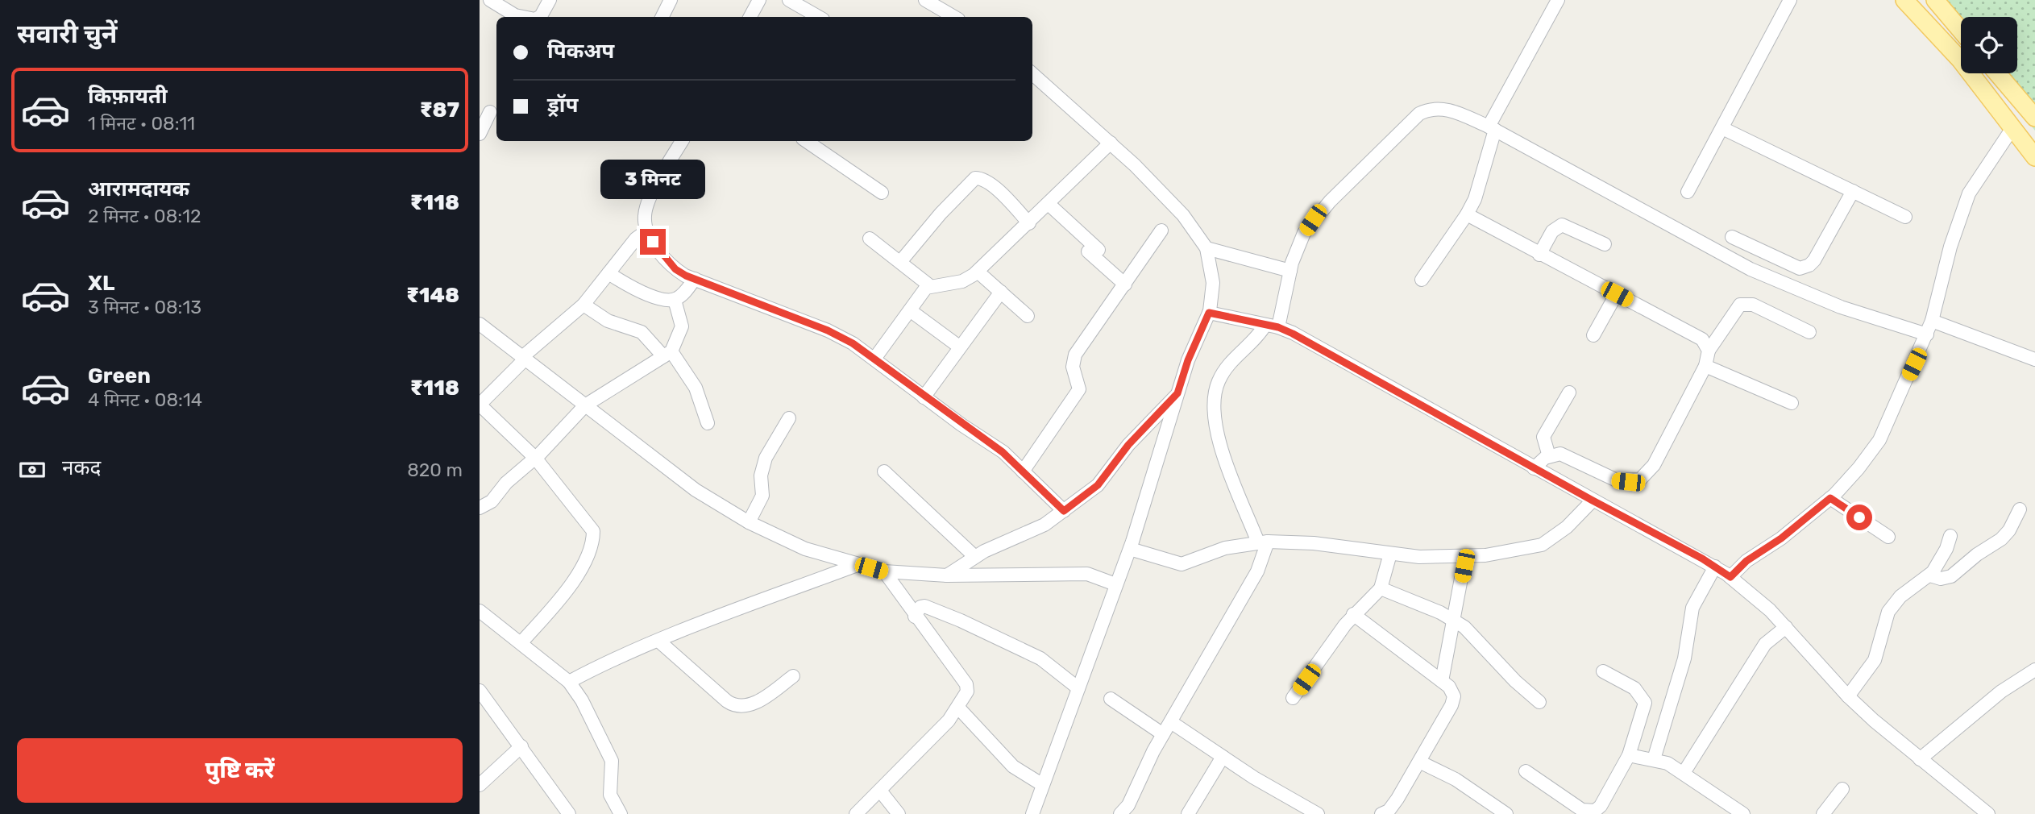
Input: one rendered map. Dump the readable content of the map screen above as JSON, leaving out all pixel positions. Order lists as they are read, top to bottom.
{
  "page": {
    "heading": "सवारी चुनें",
    "banner": ["पिकअप", "ड्रॉप"],
    "list": [
      {
        "name": "किफ़ायती",
        "note": "1 मिनट · 08:11",
        "value": "₹87"
      },
      {
        "name": "आरामदायक",
        "note": "2 मिनट · 08:12",
        "value": "₹118"
      },
      {
        "name": "XL",
        "note": "3 मिनट · 08:13",
        "value": "₹148"
      },
      {
        "name": "Green",
        "note": "4 मिनट · 08:14",
        "value": "₹118"
      }
    ],
    "bubble": "3 मिनट",
    "pay": ["नकद", "820 m"],
    "buttons": "पुष्टि करें"
  }
}
